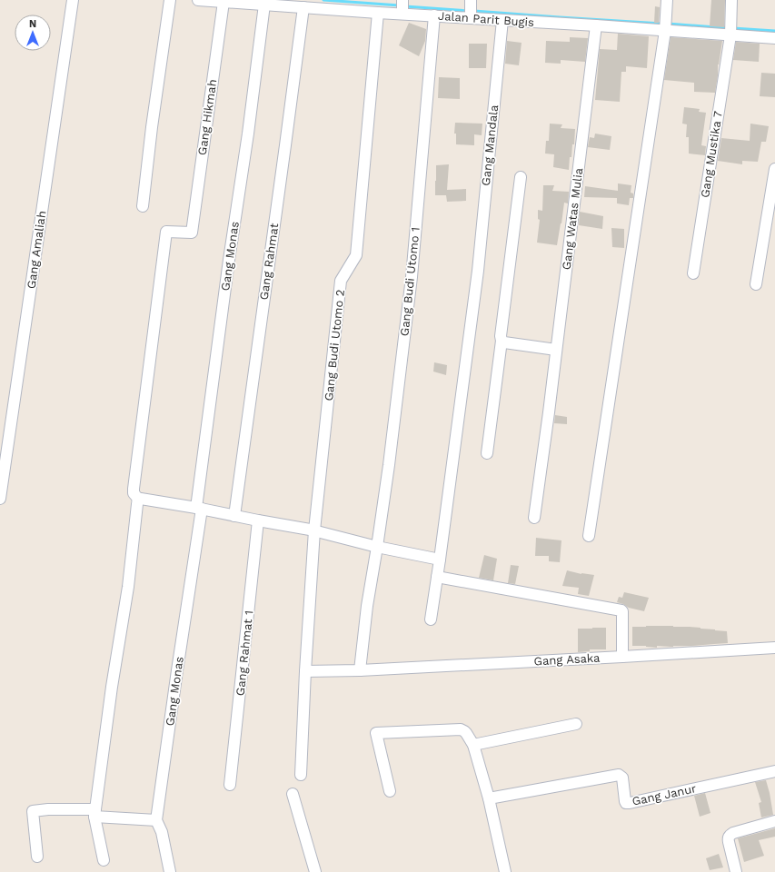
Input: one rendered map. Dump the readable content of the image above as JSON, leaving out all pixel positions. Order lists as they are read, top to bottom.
{
  "streets": {
    "street": [
      "Jalan Parit Bugis",
      "Gang Hikmah",
      "Gang Mandala",
      "Gang Mustika 7",
      "Gang Watas Mulia",
      "Gang Amaliah",
      "Gang Monas",
      "Gang Rahmat",
      "Gang Budi Utomo 1",
      "Gang Budi Utomo 2",
      "Gang Rahmat 1",
      "Gang Asaka",
      "Gang Janur"
    ]
  },
  "crossings": [
    ["Jalan Parit Bugis", "Gang Hikmah"],
    ["Jalan Parit Bugis", "Gang Mandala"],
    ["Jalan Parit Bugis", "Gang Mustika 7"],
    ["Jalan Parit Bugis", "Gang Watas Mulia"],
    ["Jalan Parit Bugis", "Gang Monas"],
    ["Jalan Parit Bugis", "Gang Rahmat"],
    ["Jalan Parit Bugis", "Gang Budi Utomo 1"],
    ["Jalan Parit Bugis", "Gang Budi Utomo 2"],
    ["Gang Budi Utomo 1", "Gang Asaka"],
    ["Gang Budi Utomo 2", "Gang Asaka"]
  ],
  "north": "top"
}
